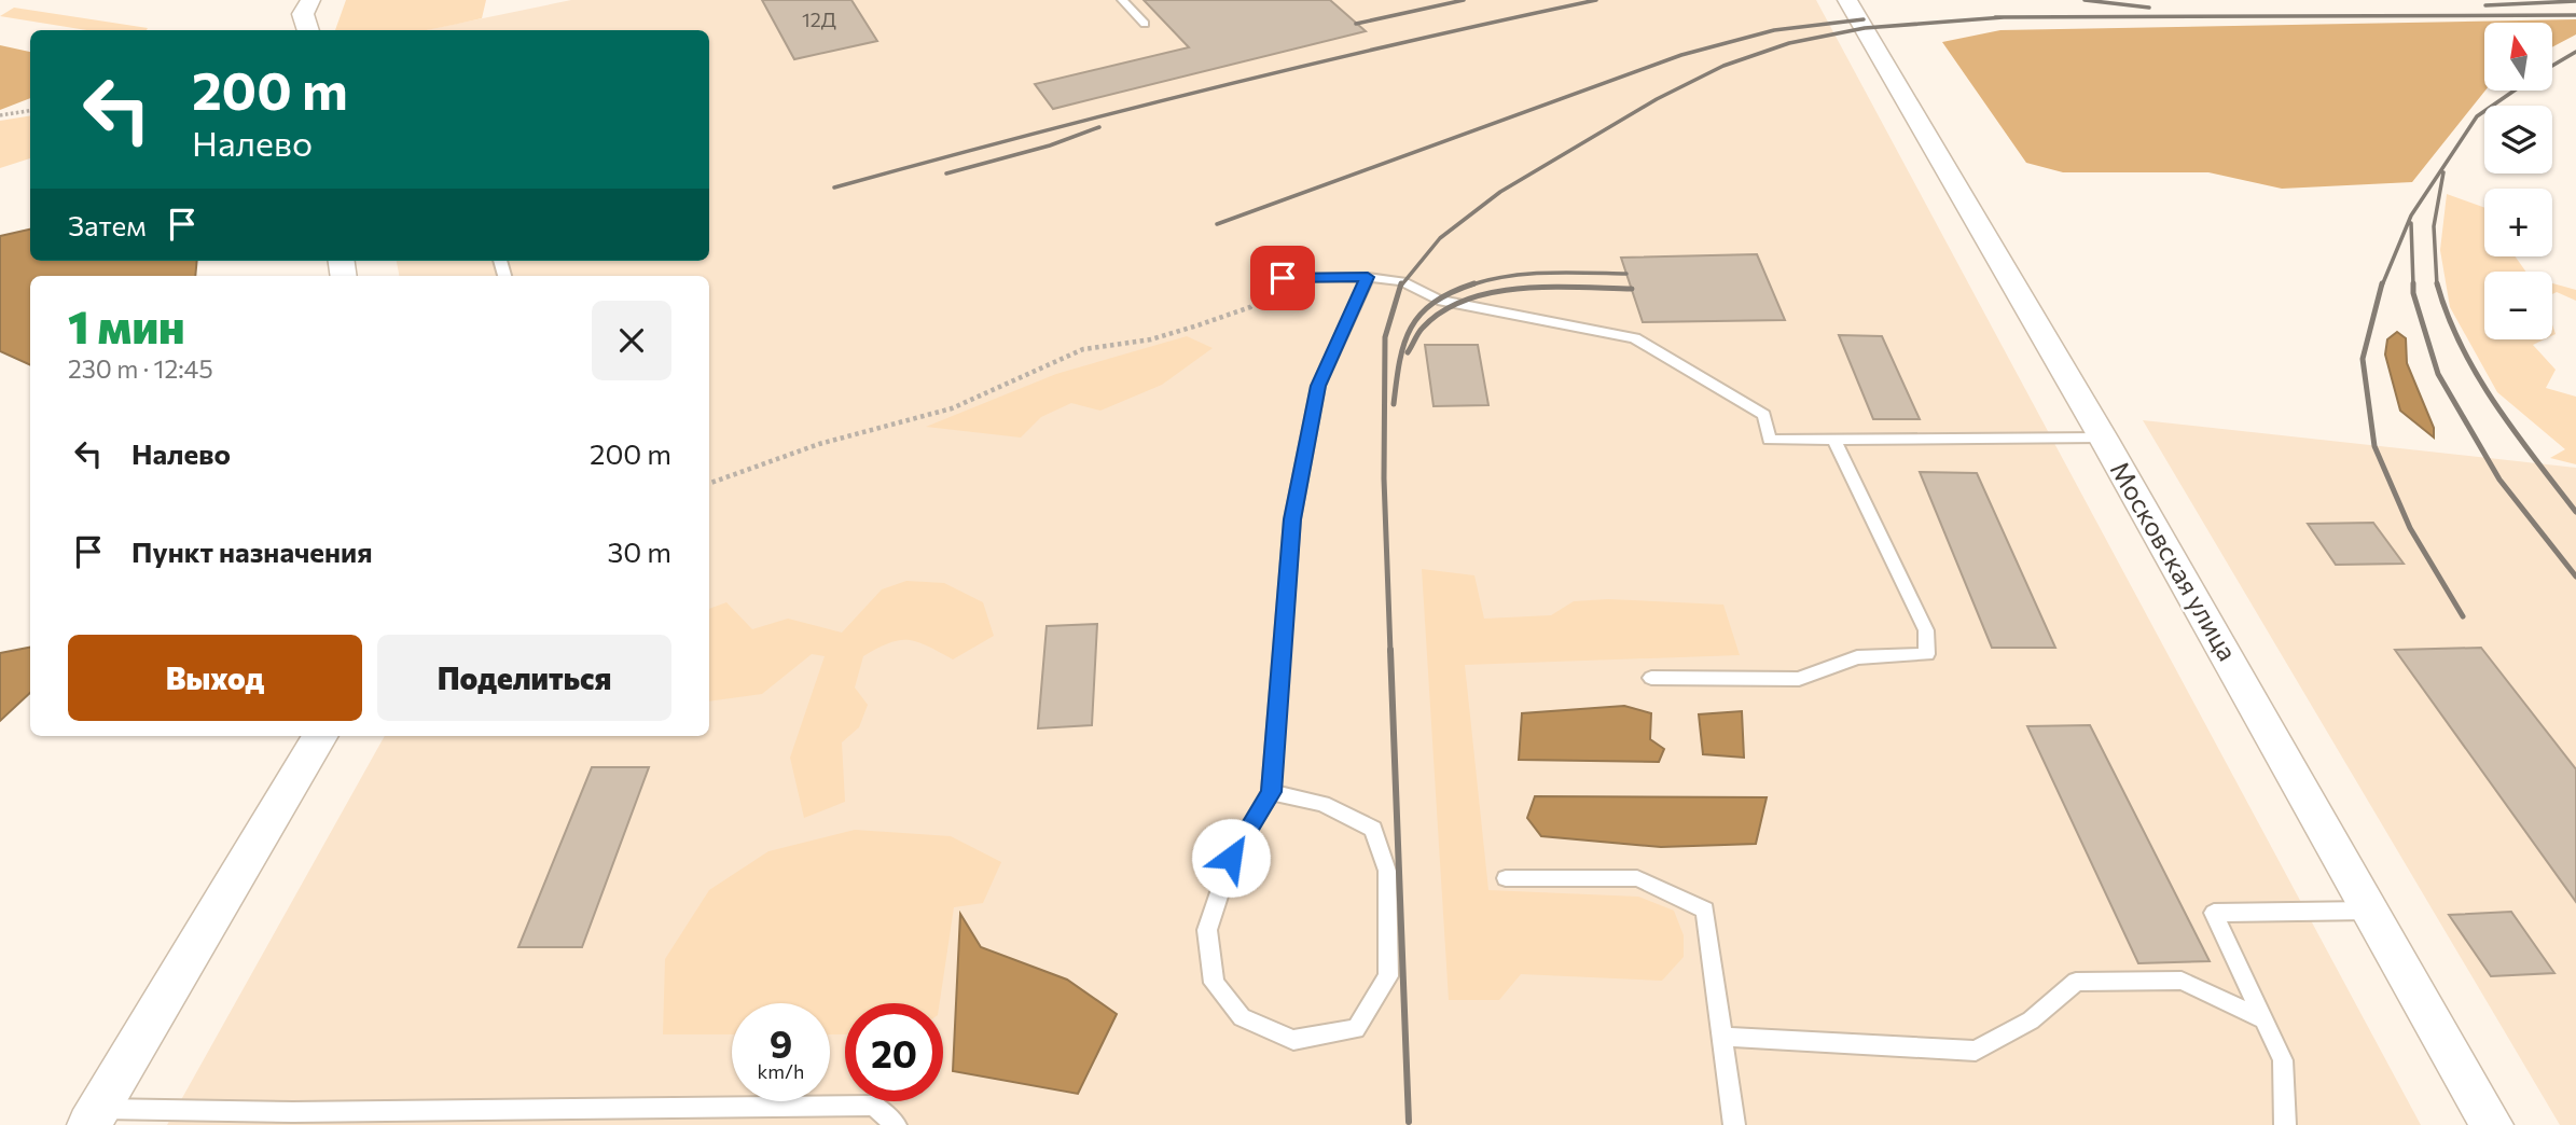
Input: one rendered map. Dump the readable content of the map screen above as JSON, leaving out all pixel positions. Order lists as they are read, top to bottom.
{
  "streets": {
    "street": ["Московская улица"]
  },
  "house_numbers": ["12Д"],
  "north": "top",
  "page": {
    "map_buttons": ["+", "−"],
    "turn": ["200 m", "Налево"],
    "then": "Затем",
    "heading": ["1 мин", "230 m · 12:45"],
    "list": [
      {
        "name": "Налево",
        "value": "200 m"
      },
      {
        "name": "Пункт назначения",
        "value": "30 m"
      }
    ],
    "buttons": ["Выход", "Поделиться"],
    "speed": "9 km/h",
    "limit": "20"
  }
}
